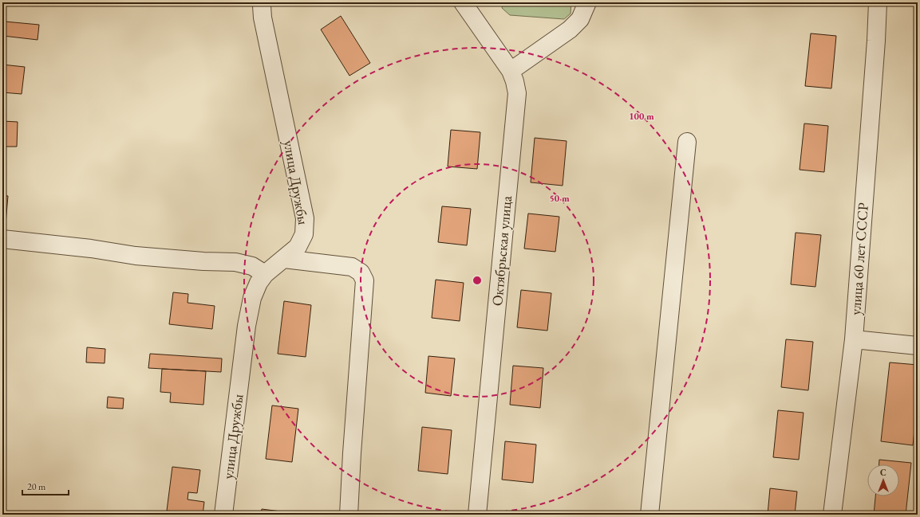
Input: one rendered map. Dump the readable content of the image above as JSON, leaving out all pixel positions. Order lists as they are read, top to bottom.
{
  "streets": {
    "street": ["улица Дружбы", "Октябрьская улица", "улица 60 лет СССР"]
  },
  "scale_bar": "20 m",
  "north": "top",
  "rings": ["100 m", "50 m"]
}
